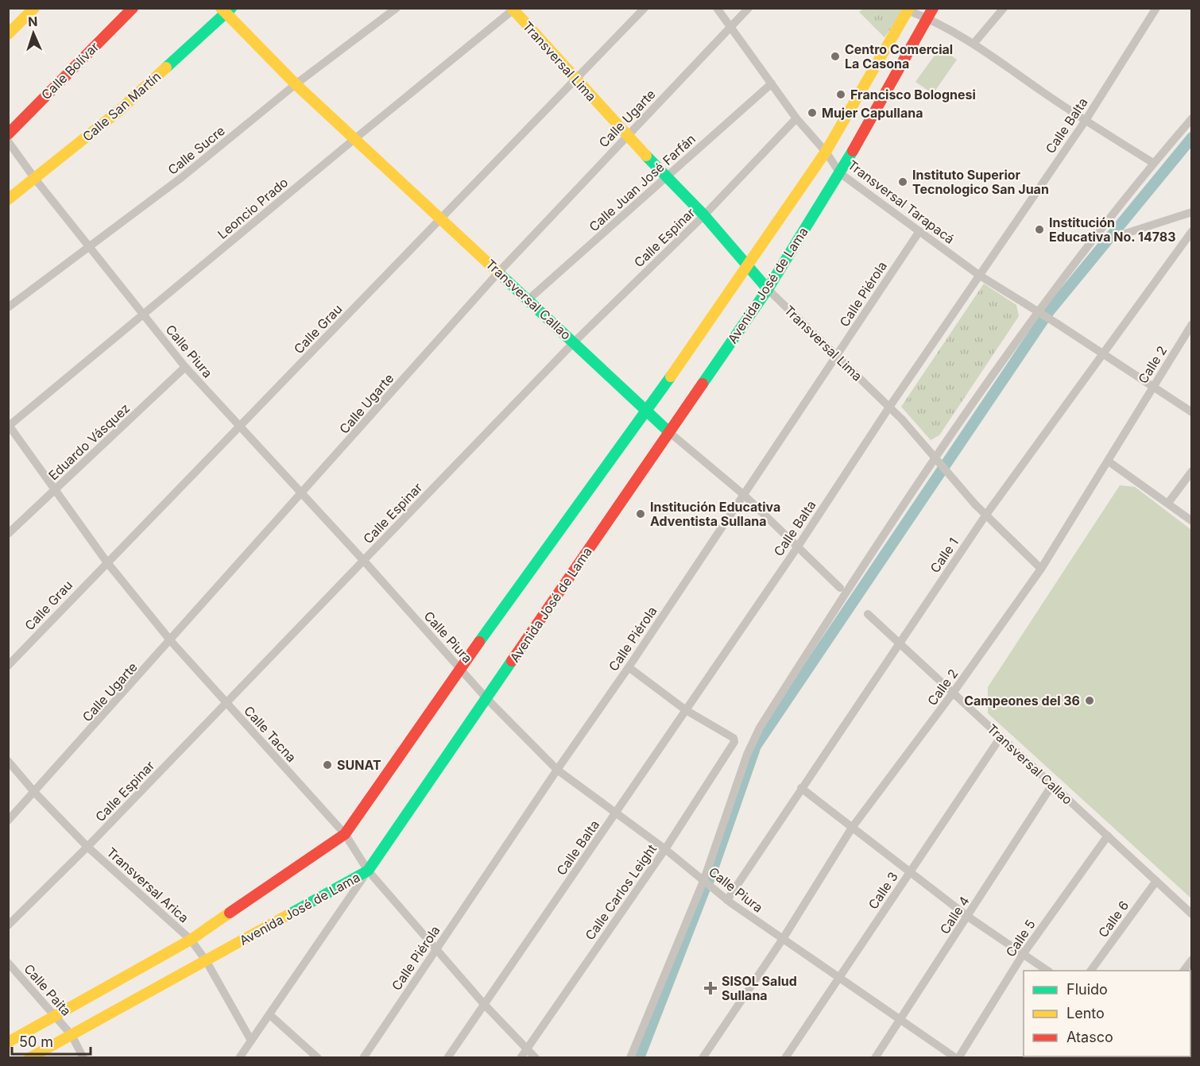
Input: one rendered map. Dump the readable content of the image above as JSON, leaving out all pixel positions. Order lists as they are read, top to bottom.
{
  "streets": {
    "main road": [
      "Transversal Lima",
      "Calle Bolívar",
      "Calle San Martín",
      "Avenida José de Lama",
      "Transversal Callao"
    ],
    "street": [
      "Calle Ugarte",
      "Calle Balta",
      "Calle Sucre",
      "Calle Juan José Farfán",
      "Transversal Tarapacá",
      "Leoncio Prado",
      "Calle Espinar",
      "Calle Piérola",
      "Calle Grau",
      "Calle Piura",
      "Calle 2",
      "Eduardo Vásquez",
      "Calle 1",
      "Calle Tacna",
      "Transversal Arica",
      "Calle 3",
      "Calle Carlos Leight",
      "Calle 4",
      "Calle 6",
      "Calle 5",
      "Calle Paita"
    ]
  },
  "crossings": [
    ["Transversal Lima", "Calle Ugarte"],
    ["Transversal Lima", "Calle Balta"],
    ["Transversal Lima", "Calle Juan José Farfán"],
    ["Transversal Lima", "Leoncio Prado"],
    ["Transversal Lima", "Calle Espinar"],
    ["Transversal Lima", "Avenida José de Lama"],
    ["Transversal Lima", "Calle Piérola"],
    ["Transversal Lima", "Calle Grau"],
    ["Transversal Lima", "Calle 2"],
    ["Transversal Lima", "Calle 1"],
    ["Calle San Martín", "Transversal Callao"],
    ["Calle San Martín", "Calle Piura"],
    ["Calle Ugarte", "Transversal Tarapacá"],
    ["Calle Ugarte", "Transversal Callao"],
    ["Calle Ugarte", "Calle Piura"],
    ["Calle Ugarte", "Calle Tacna"],
    ["Calle Ugarte", "Transversal Arica"],
    ["Calle Balta", "Transversal Tarapacá"],
    ["Calle Balta", "Transversal Callao"],
    ["Calle Balta", "Calle Piura"],
    ["Calle Balta", "Calle Tacna"],
    ["Calle Balta", "Calle Carlos Leight"],
    ["Calle Sucre", "Transversal Callao"],
    ["Calle Sucre", "Calle Piura"],
    ["Calle Juan José Farfán", "Transversal Tarapacá"],
    ["Calle Juan José Farfán", "Transversal Callao"],
    ["Transversal Tarapacá", "Calle Espinar"],
    ["Transversal Tarapacá", "Avenida José de Lama"],
    ["Transversal Tarapacá", "Calle Piérola"],
    ["Transversal Tarapacá", "Calle 2"],
    ["Transversal Tarapacá", "Calle 1"],
    ["Leoncio Prado", "Transversal Callao"],
    ["Leoncio Prado", "Calle Piura"],
    ["Leoncio Prado", "Calle Tacna"],
    ["Calle Espinar", "Transversal Callao"],
    ["Calle Espinar", "Calle Piura"],
    ["Calle Espinar", "Calle Tacna"],
    ["Calle Espinar", "Transversal Arica"],
    ["Avenida José de Lama", "Transversal Callao"],
    ["Avenida José de Lama", "Calle Piura"],
    ["Avenida José de Lama", "Calle Tacna"],
    ["Avenida José de Lama", "Transversal Arica"],
    ["Avenida José de Lama", "Calle Paita"],
    ["Calle Piérola", "Transversal Callao"],
    ["Calle Piérola", "Calle Piura"],
    ["Calle Piérola", "Calle Tacna"],
    ["Transversal Callao", "Calle Grau"],
    ["Transversal Callao", "Calle 2"],
    ["Transversal Callao", "Calle 1"],
    ["Transversal Callao", "Calle 3"],
    ["Transversal Callao", "Calle 4"],
    ["Transversal Callao", "Calle 6"],
    ["Transversal Callao", "Calle 5"],
    ["Calle Grau", "Calle Piura"],
    ["Calle Grau", "Calle Tacna"],
    ["Calle Piura", "Calle 2"],
    ["Calle Piura", "Eduardo Vásquez"],
    ["Calle Piura", "Calle 1"],
    ["Calle Piura", "Calle 3"],
    ["Calle Piura", "Calle Carlos Leight"],
    ["Calle Piura", "Calle 4"],
    ["Calle Piura", "Calle 5"],
    ["Eduardo Vásquez", "Calle Tacna"],
    ["Calle Tacna", "Calle Carlos Leight"]
  ],
  "places": {
    "other": [
      "Centro Comercial La Casona",
      "Francisco Bolognesi",
      "Mujer Capullana",
      "Instituto Superior Tecnologico San Juan",
      "Institución Educativa No. 14783",
      "Institución Educativa Adventista Sullana",
      "Campeones del 36",
      "SUNAT"
    ],
    "health": ["SISOL Salud Sullana"]
  },
  "legend": ["Fluido", "Lento", "Atasco"],
  "scale_bar": "50 m",
  "north": "top"
}
